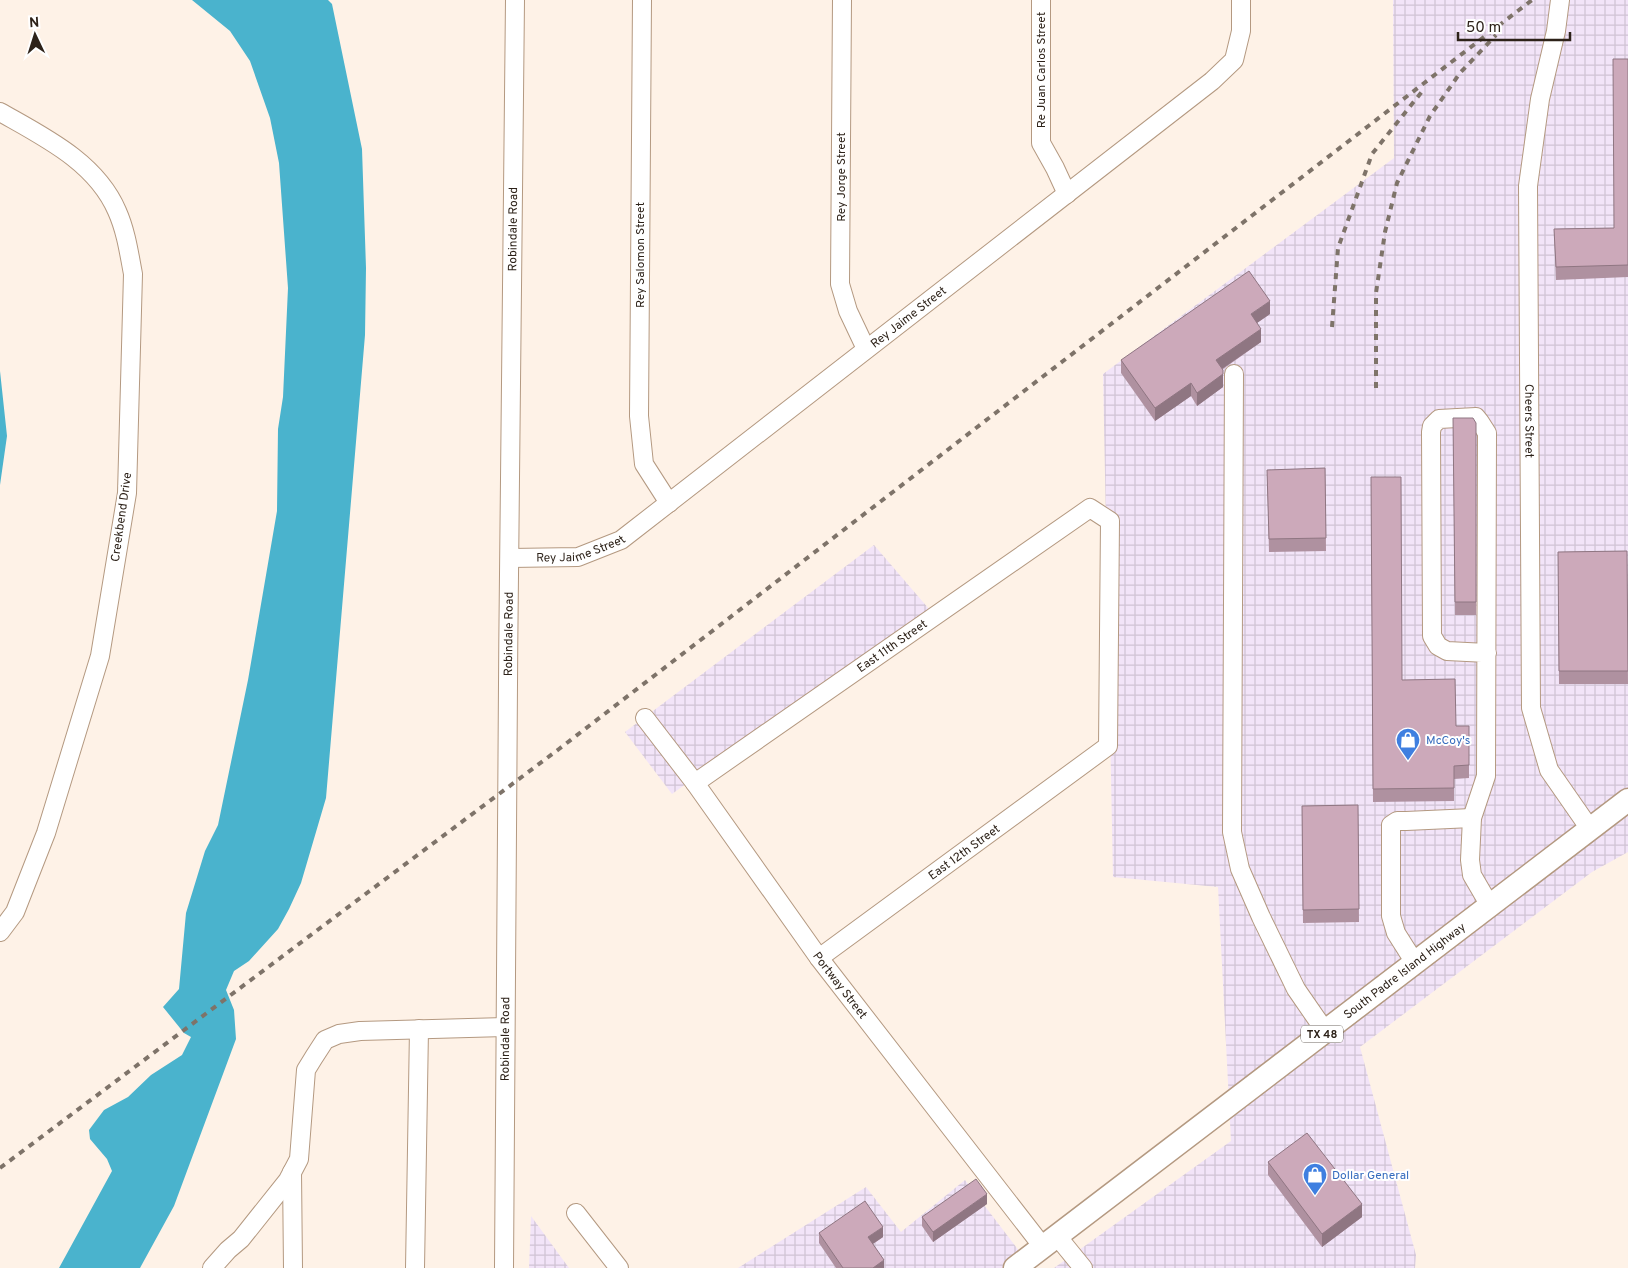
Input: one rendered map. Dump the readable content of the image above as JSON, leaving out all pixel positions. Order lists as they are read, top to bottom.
{
  "streets": {
    "main road": ["South Padre Island Highway", "TX 48"],
    "street": [
      "Re Juan Carlos Street",
      "Rey Jorge Street",
      "Robindale Road",
      "Rey Salomon Street",
      "Rey Jaime Street",
      "Cheers Street",
      "Creekbend Drive",
      "East 11th Street",
      "East 12th Street",
      "Portway Street"
    ]
  },
  "crossings": [
    ["Re Juan Carlos Street", "Rey Jaime Street"],
    ["Rey Jorge Street", "Rey Jaime Street"],
    ["Robindale Road", "Rey Jaime Street"],
    ["Rey Salomon Street", "Rey Jaime Street"],
    ["Cheers Street", "South Padre Island Highway"],
    ["East 11th Street", "East 12th Street"],
    ["East 11th Street", "Portway Street"],
    ["East 12th Street", "Portway Street"],
    ["South Padre Island Highway", "Portway Street"]
  ],
  "places": {
    "shop": ["McCoy's", "Dollar General"]
  },
  "scale_bar": "50 m",
  "north": "top"
}
